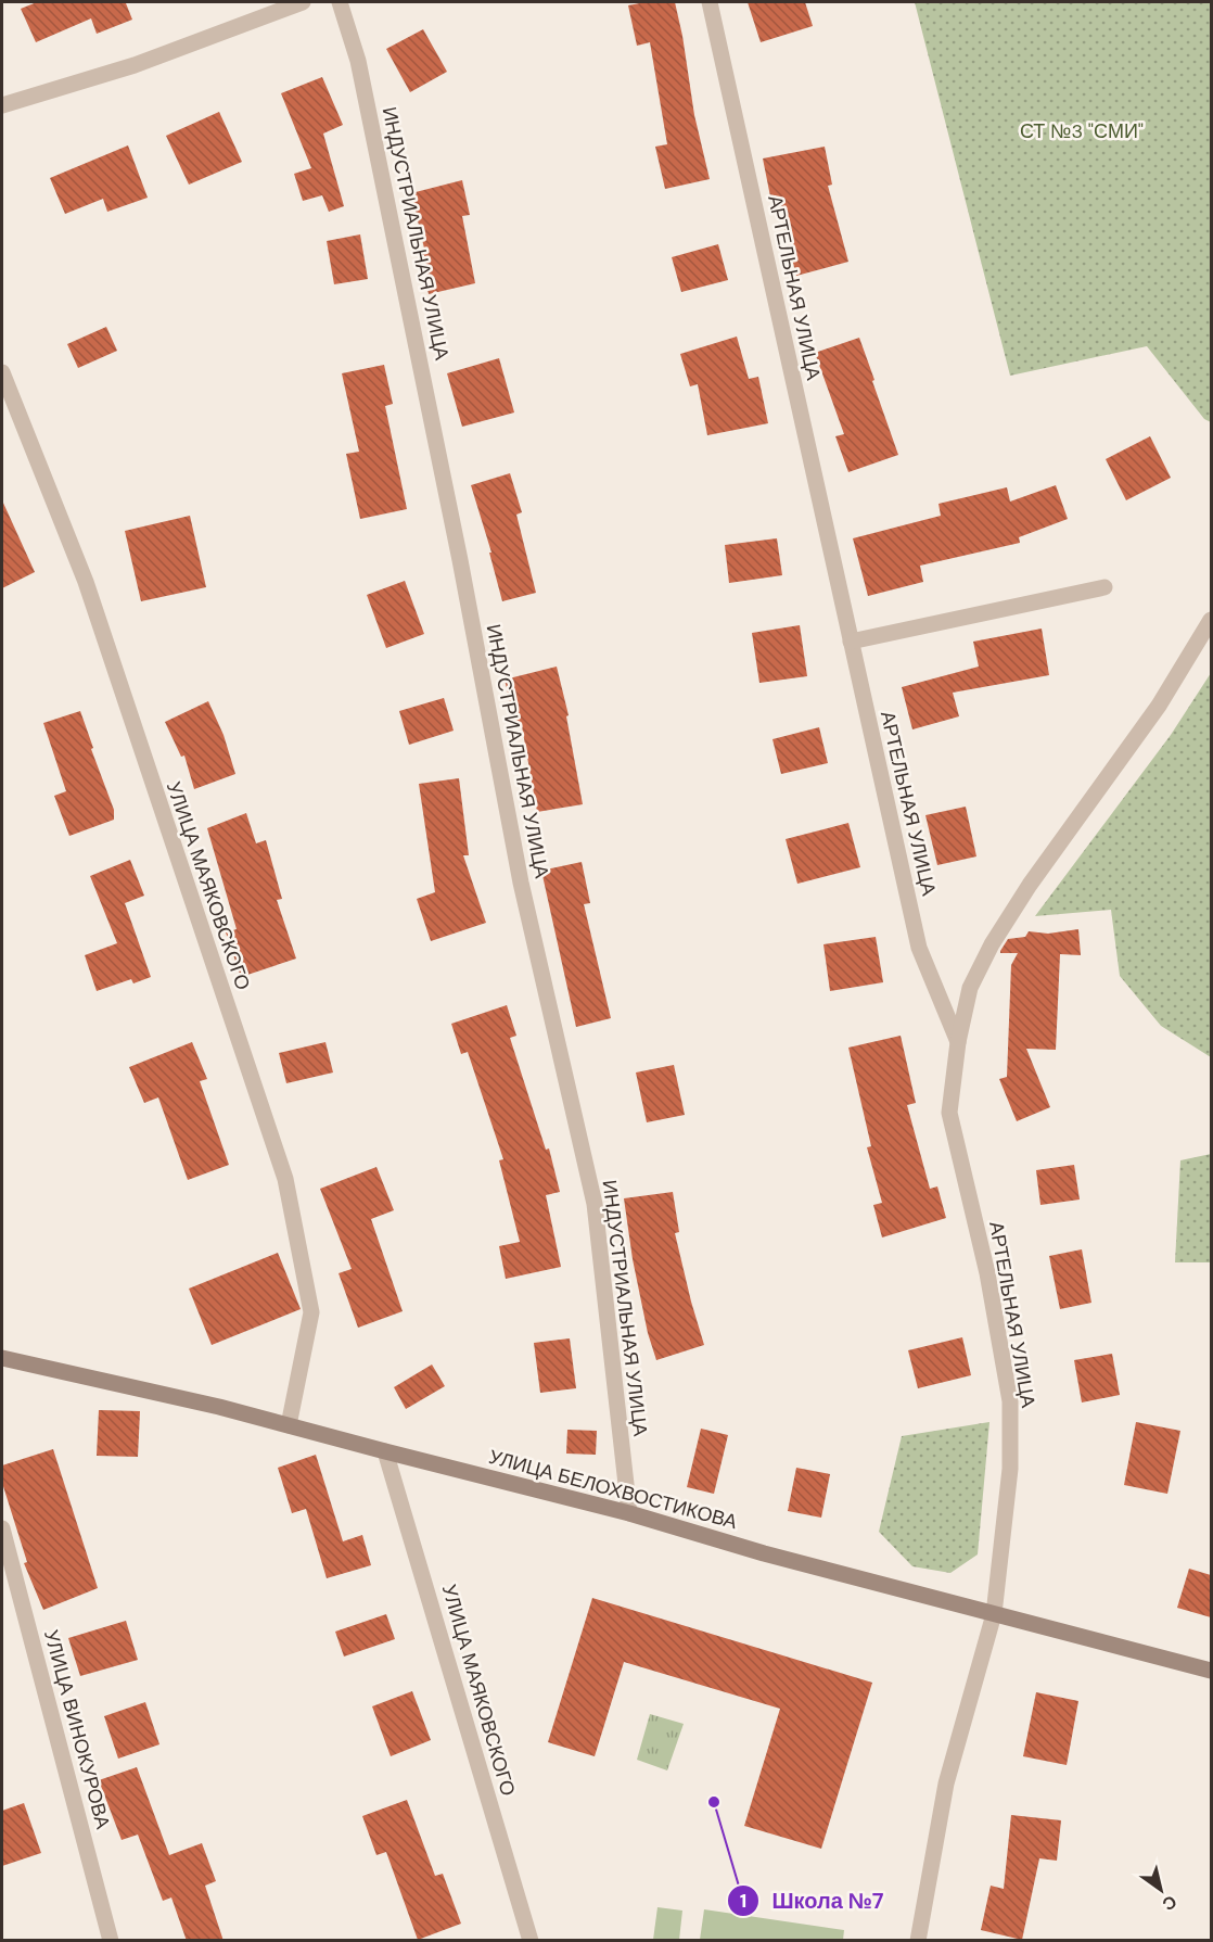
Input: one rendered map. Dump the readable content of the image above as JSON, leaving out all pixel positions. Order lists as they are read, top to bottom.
{
  "streets": {
    "main road": ["УЛИЦА БЕЛОХВОСТИКОВА"],
    "street": [
      "ИНДУСТРИАЛЬНАЯ УЛИЦА",
      "АРТЕЛЬНАЯ УЛИЦА",
      "УЛИЦА МАЯКОВСКОГО",
      "УЛИЦА ВИНОКУРОВА"
    ]
  },
  "crossings": [
    ["ИНДУСТРИАЛЬНАЯ УЛИЦА", "УЛИЦА БЕЛОХВОСТИКОВА"],
    ["АРТЕЛЬНАЯ УЛИЦА", "УЛИЦА БЕЛОХВОСТИКОВА"],
    ["УЛИЦА МАЯКОВСКОГО", "УЛИЦА БЕЛОХВОСТИКОВА"]
  ],
  "parks": ["СТ №3 \"СМИ\""],
  "places": ["Школа №7"],
  "north": "bottom right"
}
